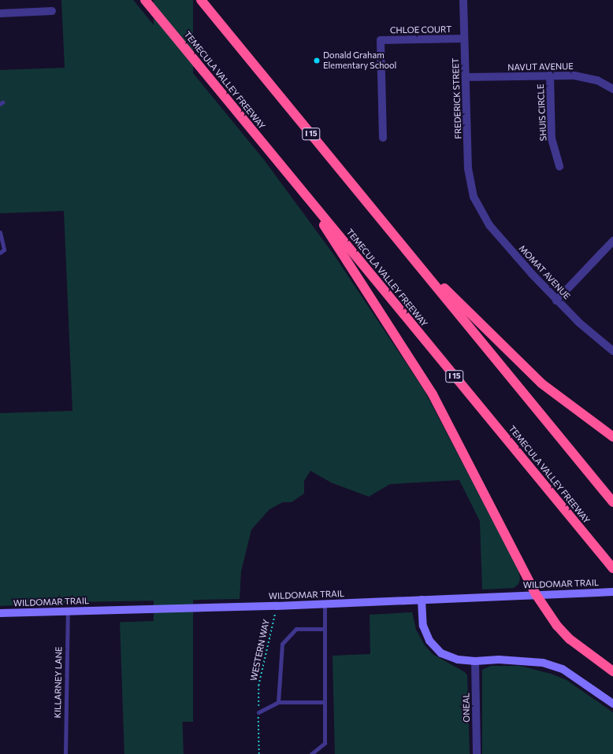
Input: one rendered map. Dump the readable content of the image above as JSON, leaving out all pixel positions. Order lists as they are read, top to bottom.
{
  "streets": {
    "highway": ["TEMECULA VALLEY FREEWAY", "I 15"],
    "main road": ["WILDOMAR TRAIL"],
    "street": [
      "CHLOE COURT",
      "NAVUT AVENUE",
      "FREDERICK STREET",
      "SHUIS CIRCLE",
      "MOMAT AVENUE",
      "ONEAL"
    ],
    "lane": ["KILLARNEY LANE"],
    "path": ["WESTERN WAY"]
  },
  "crossings": [
    ["CHLOE COURT", "FREDERICK STREET"],
    ["NAVUT AVENUE", "FREDERICK STREET"],
    ["NAVUT AVENUE", "SHUIS CIRCLE"],
    ["FREDERICK STREET", "MOMAT AVENUE"],
    ["WILDOMAR TRAIL", "WESTERN WAY"],
    ["WILDOMAR TRAIL", "KILLARNEY LANE"]
  ],
  "places": ["Donald Graham Elementary School"]
}
